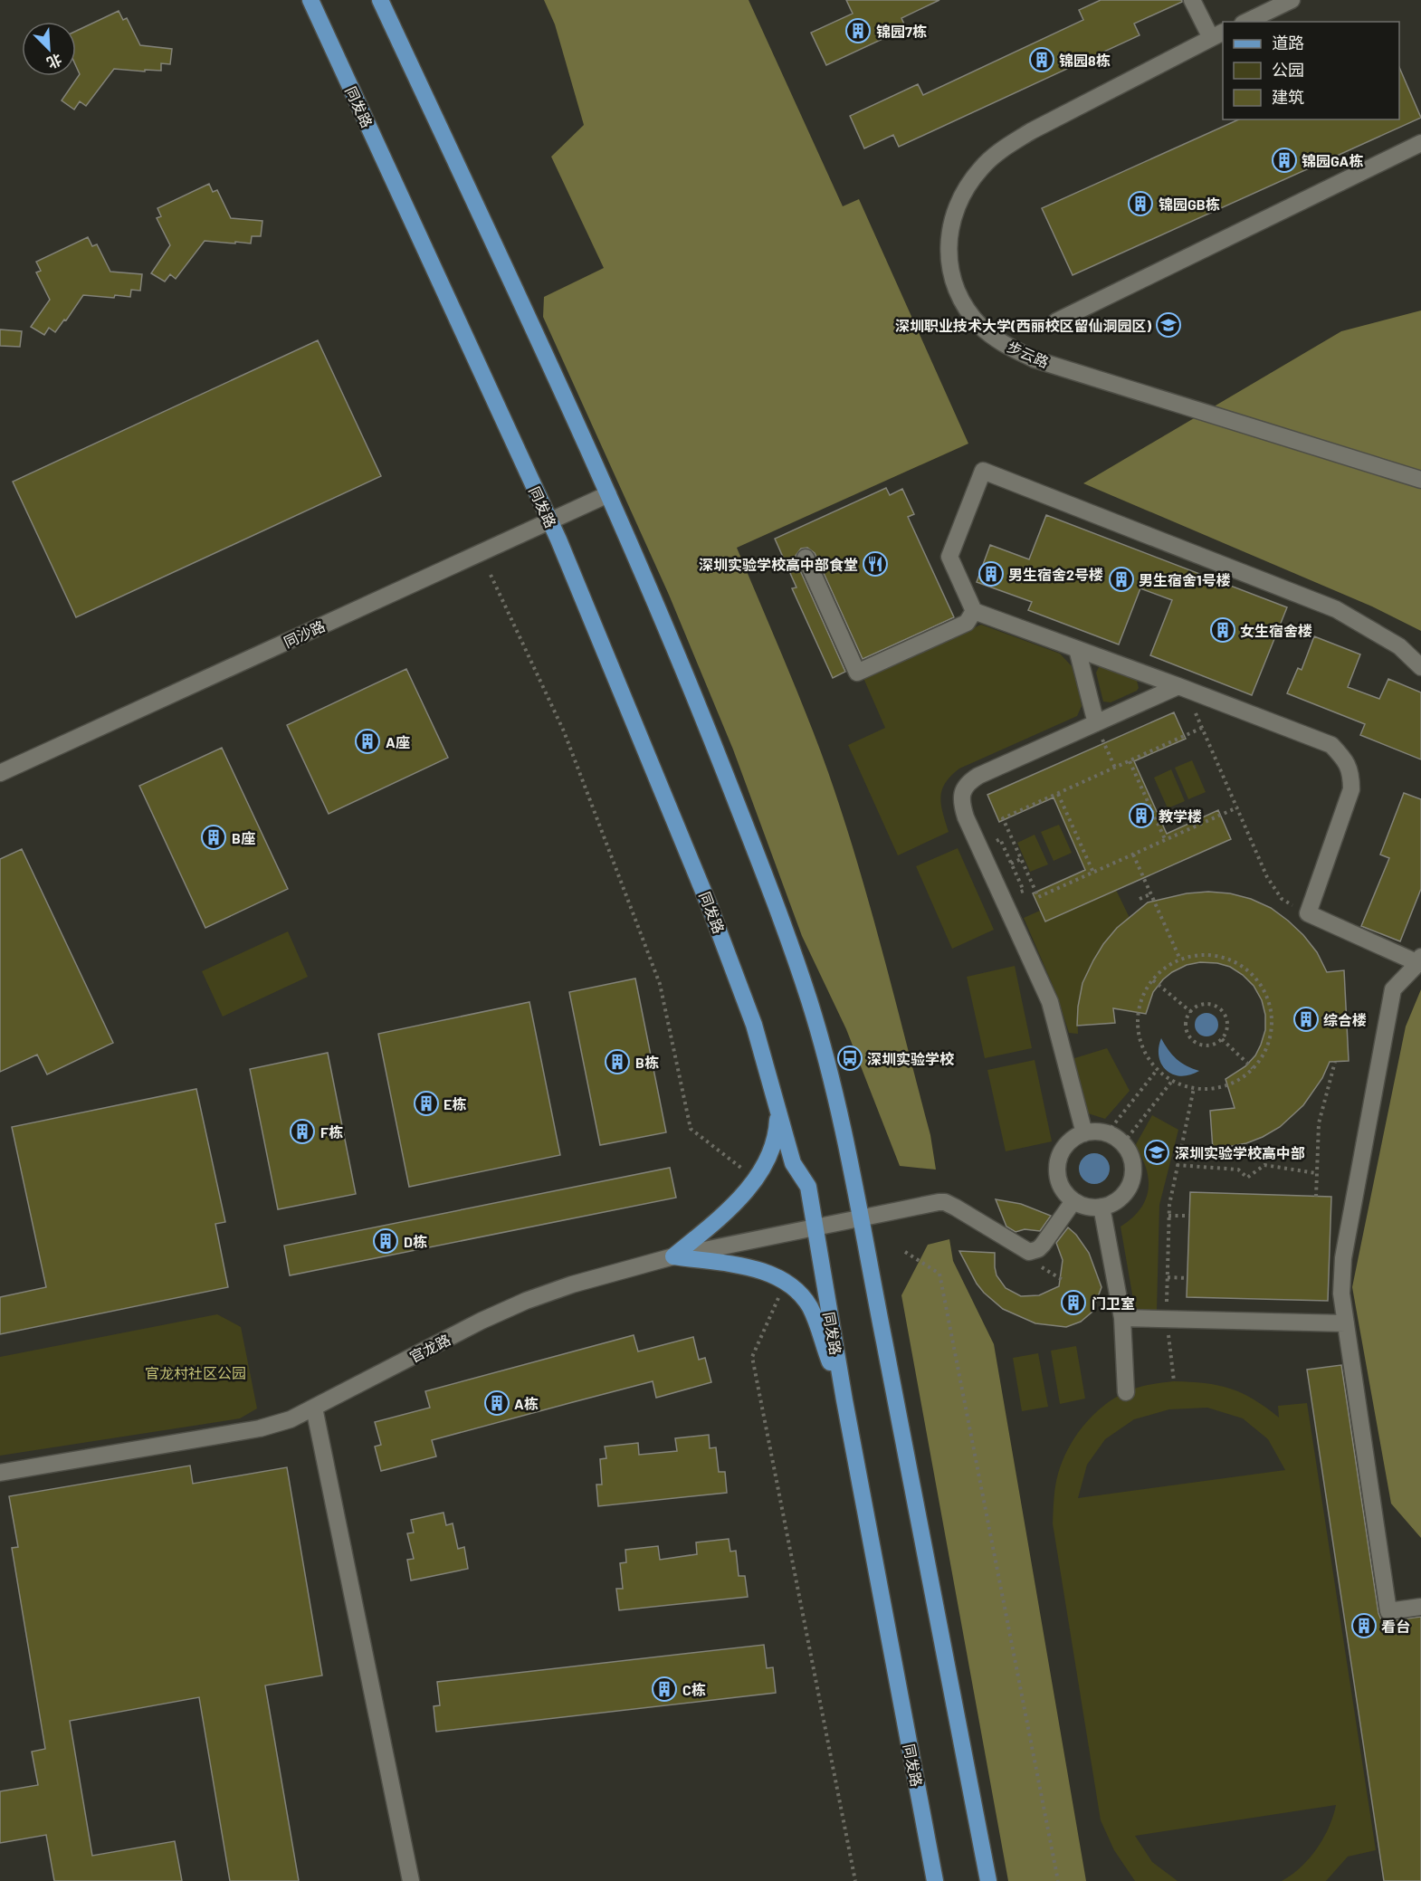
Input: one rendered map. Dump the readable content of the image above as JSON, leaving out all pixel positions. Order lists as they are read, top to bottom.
{
  "streets": {
    "main road": ["同发路"],
    "street": ["步云路", "同沙路", "官龙路"]
  },
  "crossings": [
    ["同发路", "同沙路"],
    ["同发路", "官龙路"]
  ],
  "parks": ["官龙村社区公园"],
  "places": {
    "building": [
      "锦园7栋",
      "锦园8栋",
      "锦园GA栋",
      "锦园GB栋",
      "男生宿舍2号楼",
      "男生宿舍1号楼",
      "女生宿舍楼",
      "A座",
      "教学楼",
      "B座",
      "综合楼",
      "B栋",
      "E栋",
      "F栋",
      "D栋",
      "门卫室",
      "A栋",
      "看台",
      "C栋"
    ],
    "school or university": ["深圳职业技术大学(西丽校区留仙洞园区)", "深圳实验学校高中部"],
    "restaurant": ["深圳实验学校高中部食堂"],
    "bus stop": ["深圳实验学校"]
  },
  "legend": ["道路", "公园", "建筑"],
  "north": "bottom right"
}
